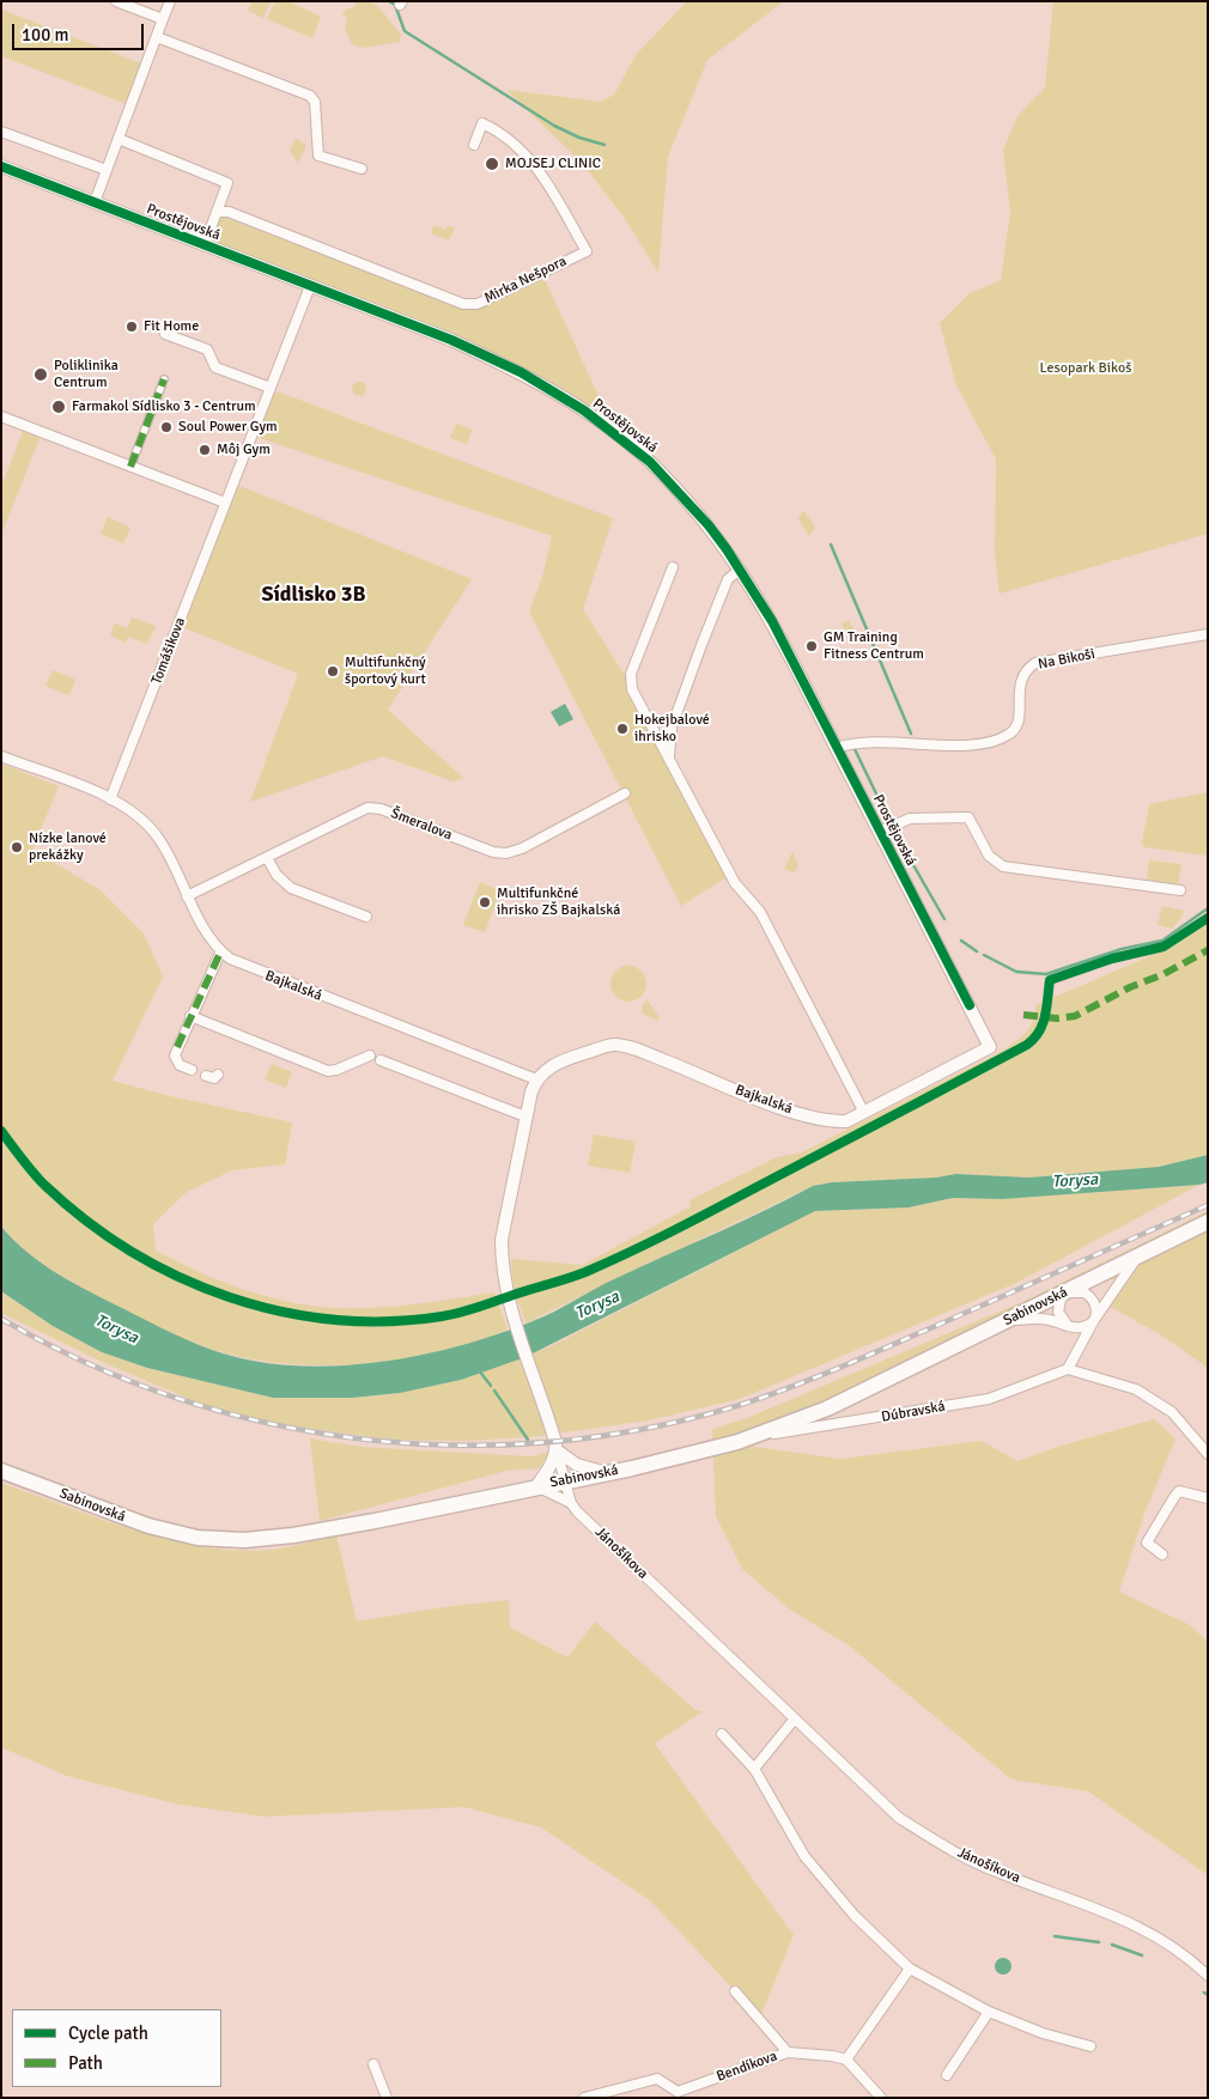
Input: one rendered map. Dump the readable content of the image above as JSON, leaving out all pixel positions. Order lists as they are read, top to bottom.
{
  "streets": {
    "main road": ["Sabinovská"],
    "street": [
      "Prostějovská",
      "Mirka Nešpora",
      "Tomášikova",
      "Na Bikoši",
      "Šmeralova",
      "Bajkalská",
      "Dúbravská",
      "Jánošíkova",
      "Bendíkova"
    ]
  },
  "crossings": [
    ["Prostějovská", "Tomášikova"],
    ["Prostějovská", "Na Bikoši"],
    ["Prostějovská", "Bajkalská"],
    ["Tomášikova", "Bajkalská"],
    ["Šmeralova", "Bajkalská"],
    ["Sabinovská", "Dúbravská"]
  ],
  "districts": ["Sídlisko 3B"],
  "water": ["Torysa"],
  "parks": ["Lesopark Bikoš"],
  "places": [
    "MOJSEJ CLINIC",
    "Fit Home",
    "Poliklinika Centrum",
    "Farmakol Sídlisko 3 - Centrum",
    "Soul Power Gym",
    "Môj Gym",
    "GM Training Fitness Centrum",
    "Multifunkčný športový kurt",
    "Hokejbalové ihrisko",
    "Nízke lanové prekážky",
    "Multifunkčné ihrisko ZŠ Bajkalská"
  ],
  "legend": ["Cycle path", "Path"],
  "scale_bar": "100 m"
}
